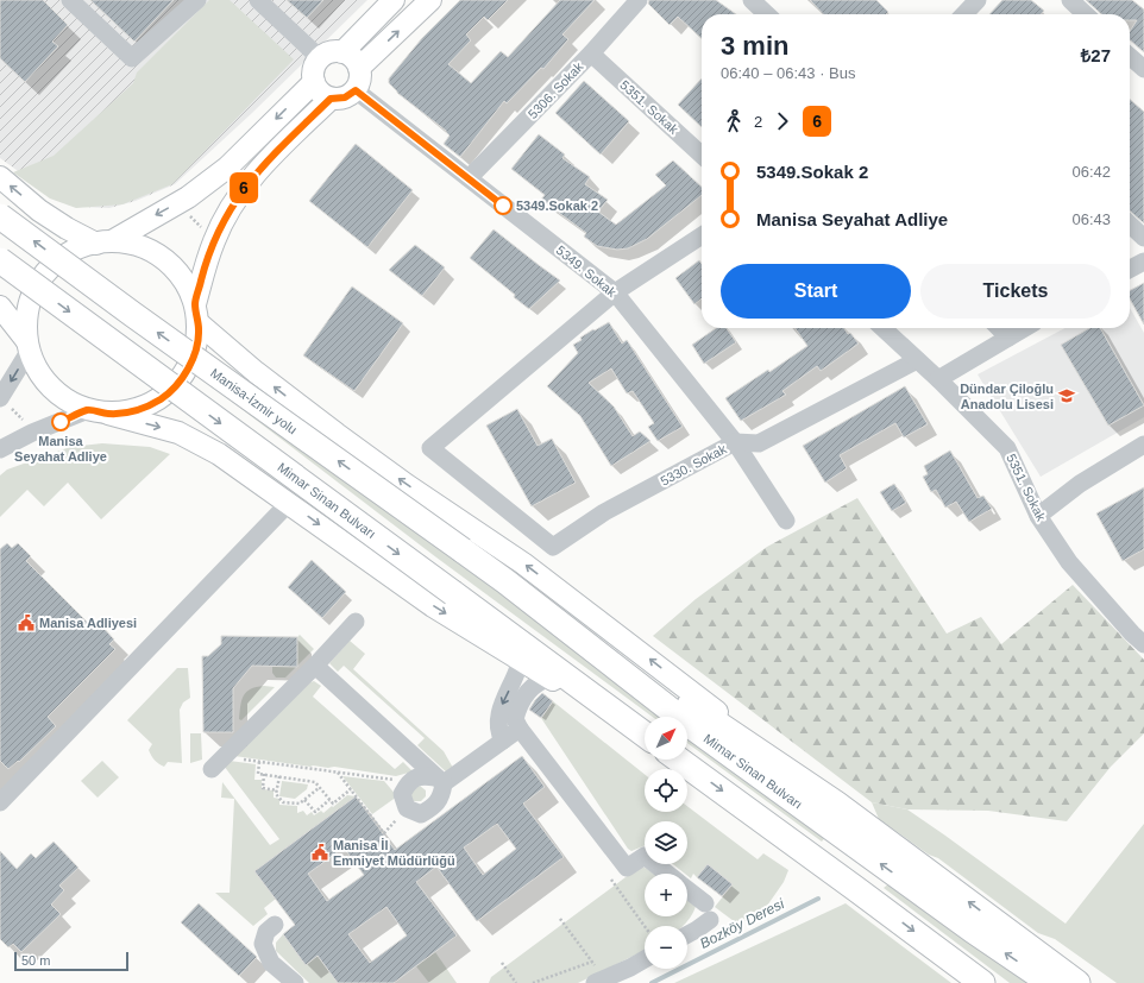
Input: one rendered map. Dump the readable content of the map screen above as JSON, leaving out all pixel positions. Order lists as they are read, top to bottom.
{
  "streets": {
    "highway": ["Manisa-İzmir yolu", "Mimar Sinan Bulvarı"],
    "street": [
      "5306. Sokak",
      "5351. Sokak",
      "5349. Sokak",
      "5330. Sokak"
    ]
  },
  "crossings": [
    ["5306. Sokak", "5351. Sokak"],
    ["5306. Sokak", "5349. Sokak"],
    ["5351. Sokak", "5330. Sokak"],
    ["5349. Sokak", "5330. Sokak"],
    ["Manisa-İzmir yolu", "Mimar Sinan Bulvarı"]
  ],
  "one_way": ["Manisa-İzmir yolu"],
  "water": ["Bozköy Deresi"],
  "places": {
    "other": ["5349.Sokak 2", "Manisa Seyahat Adliye"],
    "school or university": ["Dündar Çiloğlu Anadolu Lisesi"],
    "public building": ["Manisa Adliyesi", "Manisa İl Emniyet Müdürlüğü"]
  },
  "lines": ["bus line 6"],
  "scale_bar": "50 m",
  "north": "top right",
  "page": {
    "on_map": "6",
    "heading": ["3 min", "06:40 – 06:43 · Bus", "₺27"],
    "legs": ["2", "6"],
    "list": [
      {
        "name": "5349.Sokak 2",
        "value": "06:42"
      },
      {
        "name": "Manisa Seyahat Adliye",
        "value": "06:43"
      }
    ],
    "buttons": ["Start", "Tickets"],
    "map_buttons": ["+", "−"],
    "scale": "50 m"
  }
}
